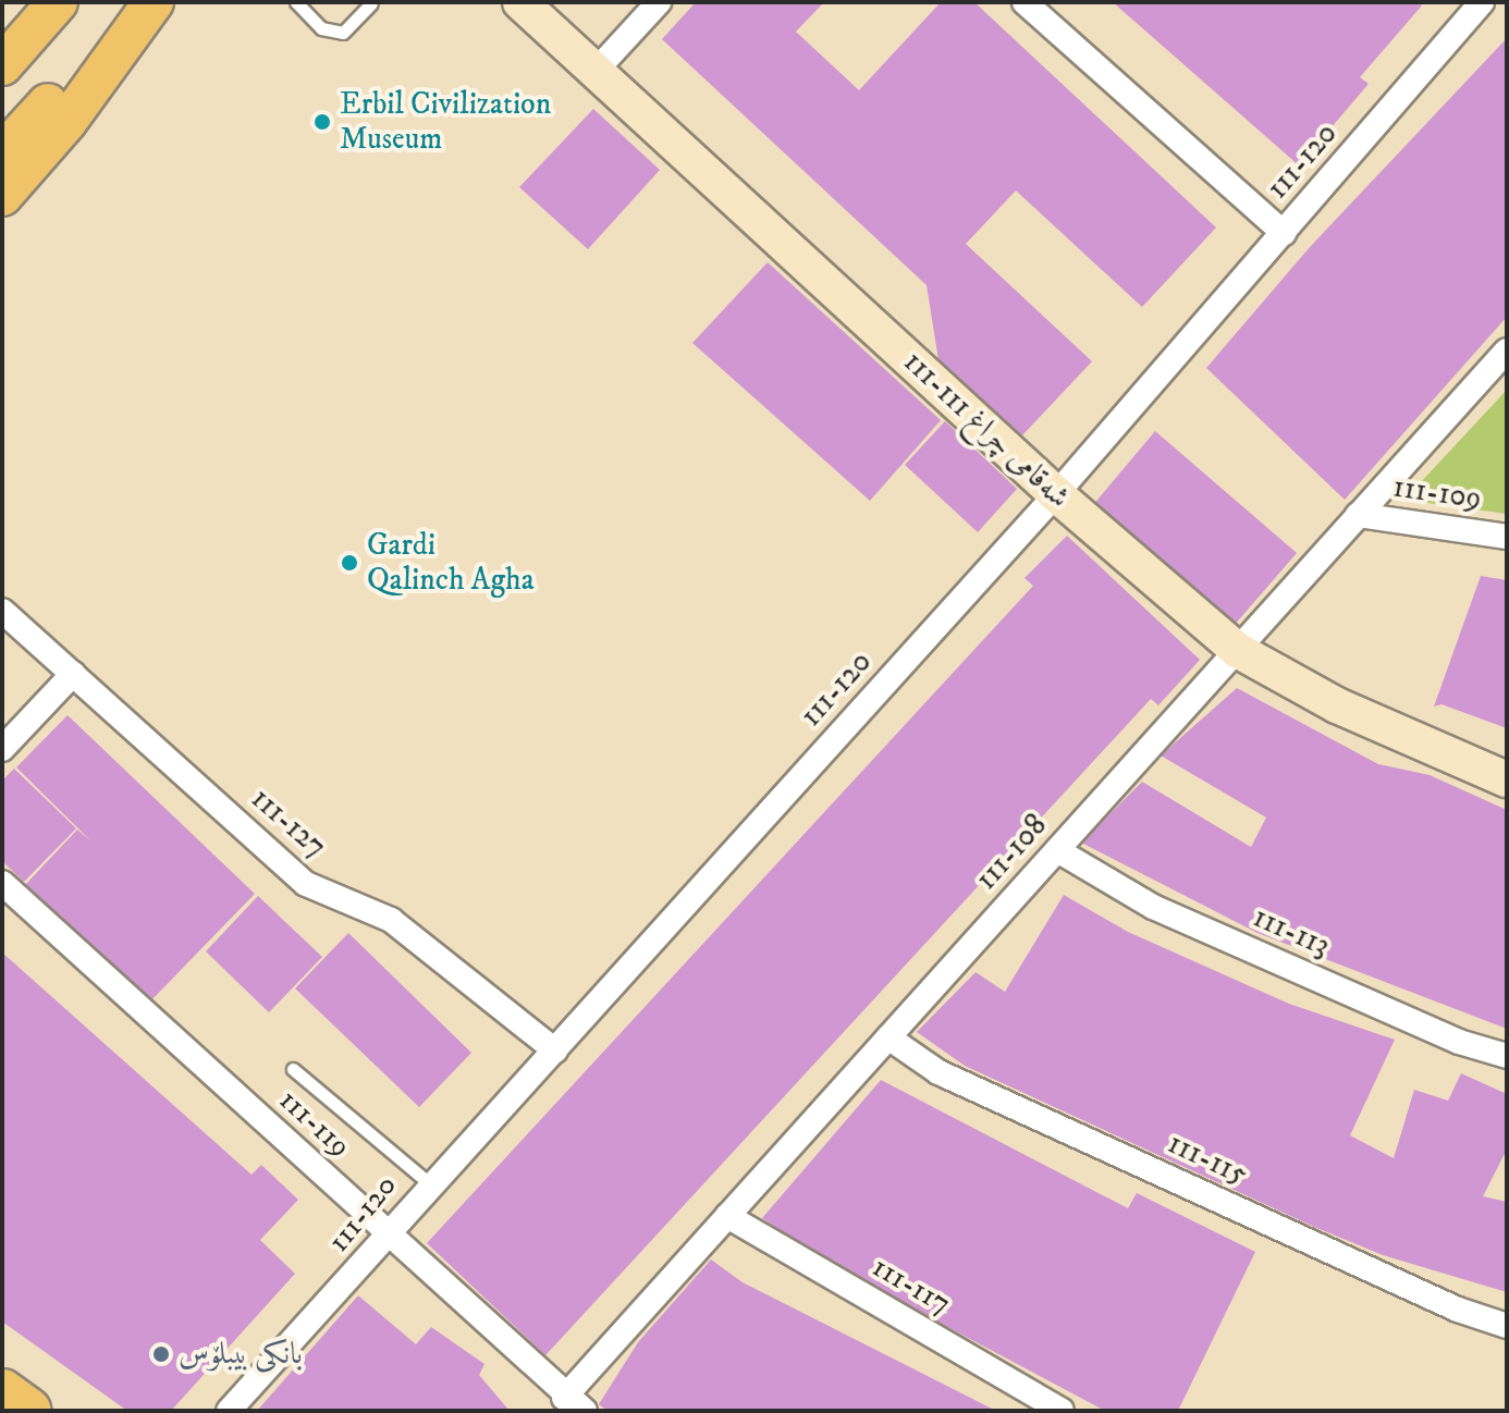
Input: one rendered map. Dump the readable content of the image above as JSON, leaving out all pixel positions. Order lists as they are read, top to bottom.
{
  "streets": {
    "street": [
      "111-120",
      "شەقامی چراغ 111-111",
      "111-109",
      "111-127",
      "111-108",
      "111-113",
      "111-119",
      "111-115",
      "111-117"
    ]
  },
  "crossings": [
    ["111-120", "شەقامی چراغ 111-111"],
    ["111-120", "111-127"],
    ["111-120", "111-119"],
    ["شەقامی چراغ 111-111", "111-108"],
    ["111-109", "111-108"],
    ["111-108", "111-113"],
    ["111-108", "111-119"],
    ["111-108", "111-115"],
    ["111-108", "111-117"]
  ],
  "places": ["Erbil Civilization Museum", "Gardi Qalinch Agha", "بانکی بیبلۆس"]
}
